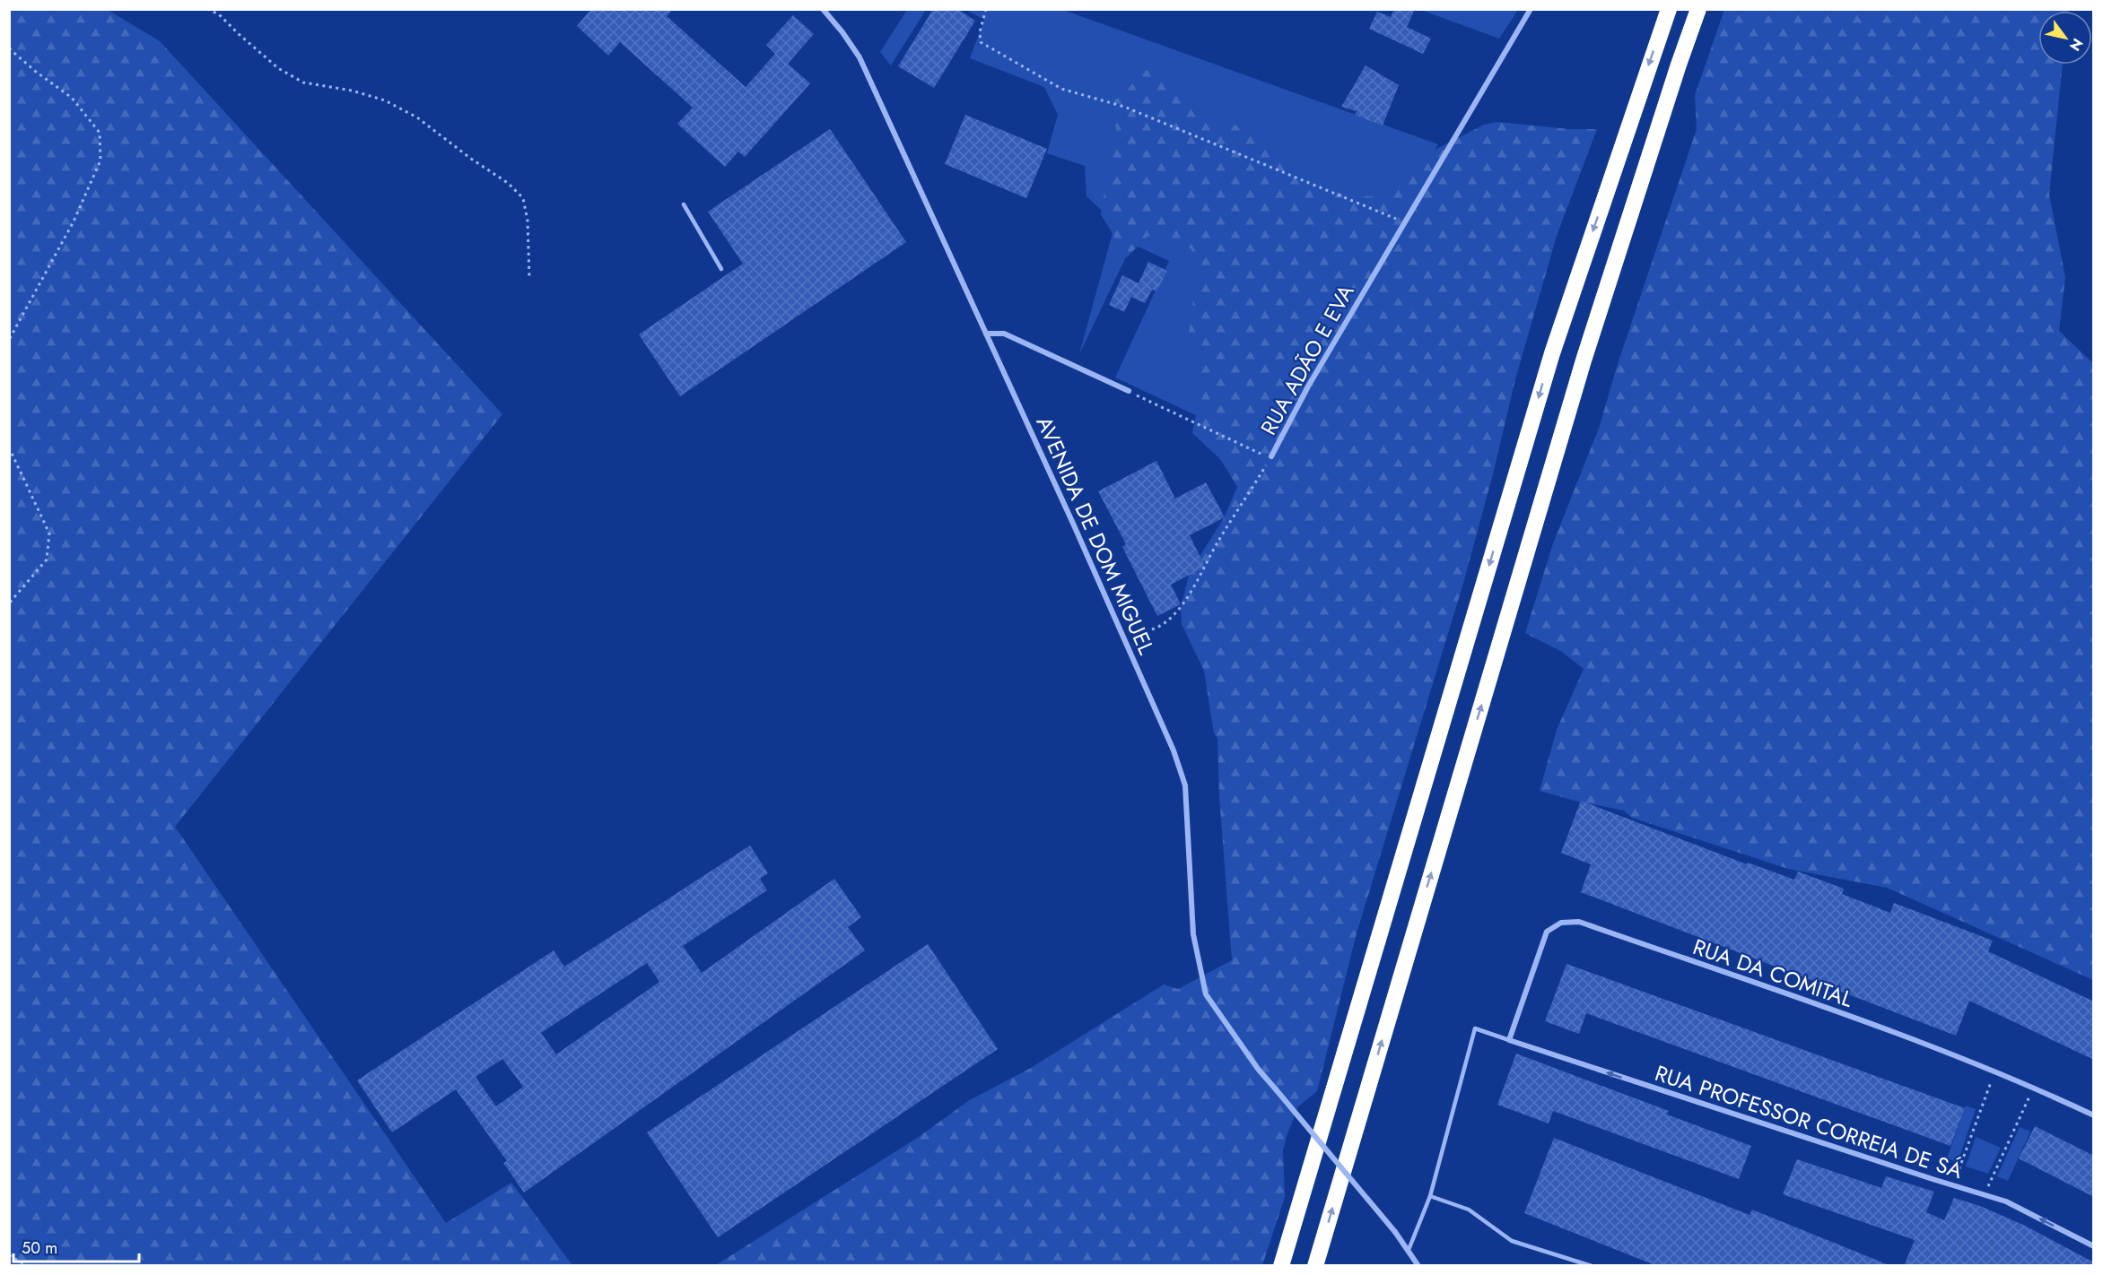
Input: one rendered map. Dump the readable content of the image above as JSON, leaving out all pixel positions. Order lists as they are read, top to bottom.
{
  "streets": {
    "street": [
      "RUA ADÃO E EVA",
      "AVENIDA DE DOM MIGUEL",
      "RUA DA COMITAL",
      "RUA PROFESSOR CORREIA DE SÁ"
    ]
  },
  "crossings": [
    ["RUA DA COMITAL", "RUA PROFESSOR CORREIA DE SÁ"]
  ],
  "one_way": ["RUA PROFESSOR CORREIA DE SÁ"],
  "scale_bar": "50 m",
  "north": "bottom right"
}
